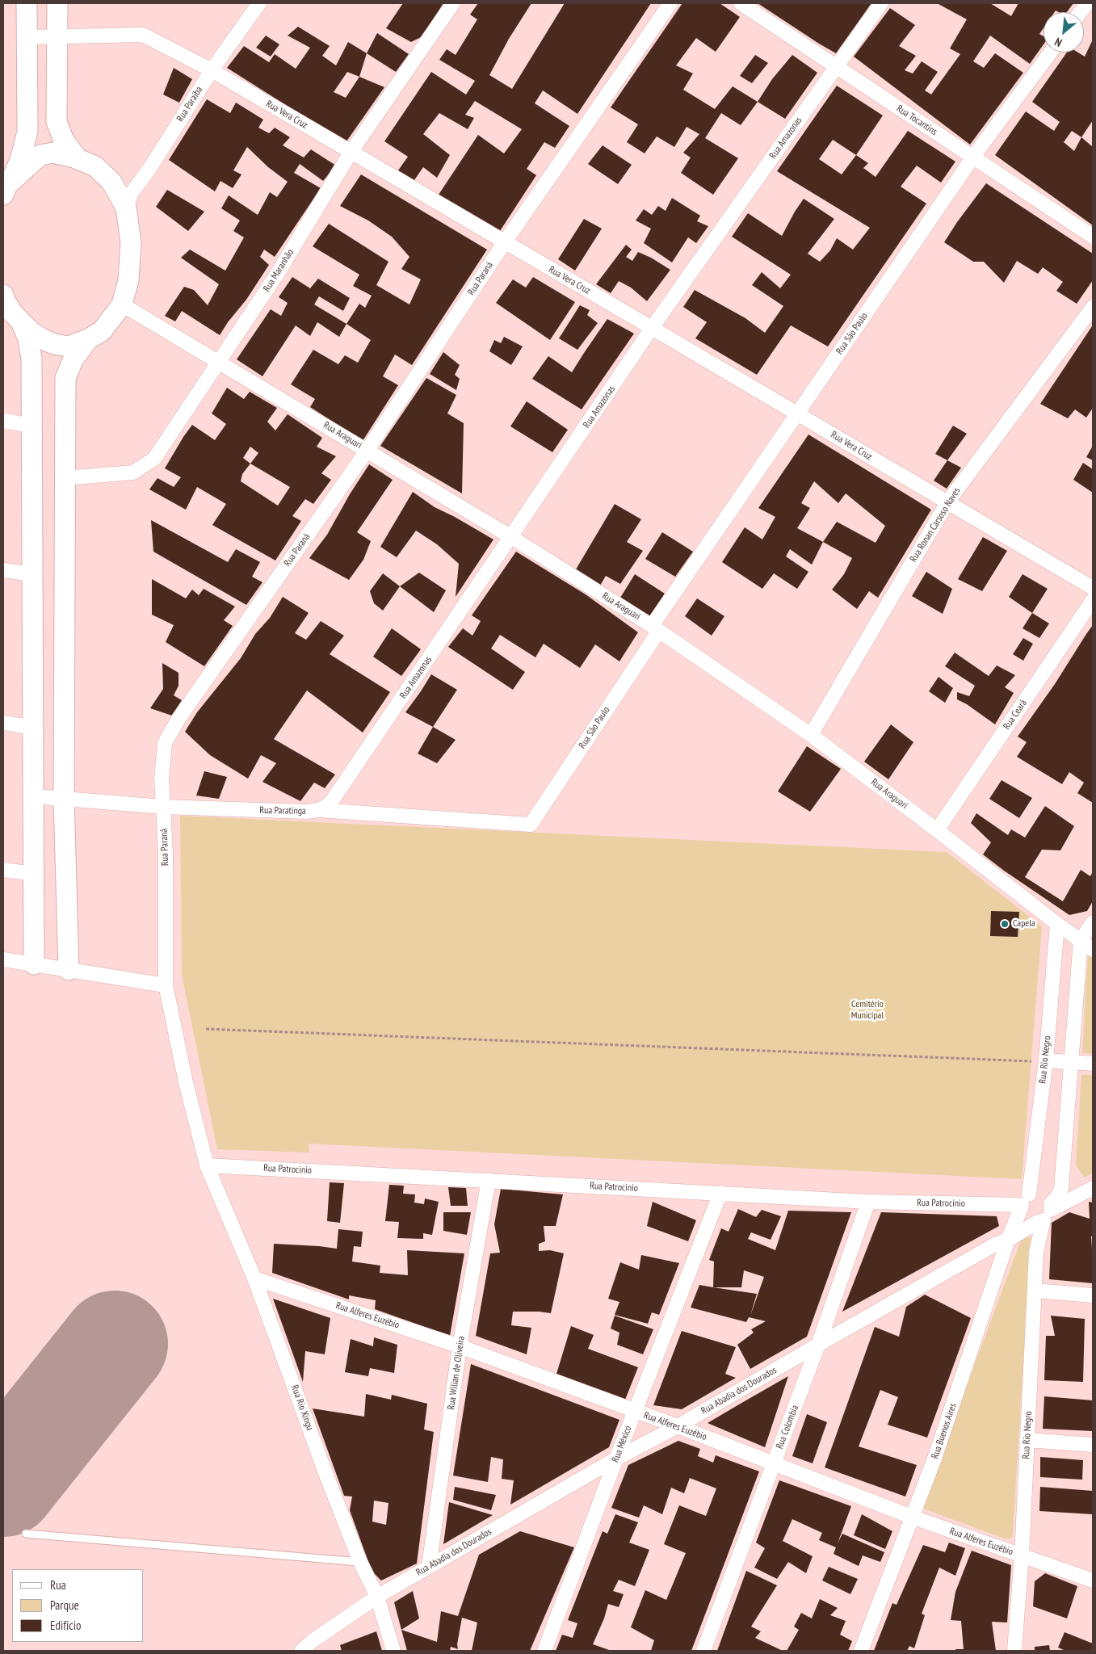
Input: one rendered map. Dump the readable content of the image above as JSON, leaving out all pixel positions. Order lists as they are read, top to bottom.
{
  "streets": {
    "street": [
      "Rua Paraíba",
      "Rua Vera Cruz",
      "Rua Tocantins",
      "Rua Amazonas",
      "Rua Maranhão",
      "Rua Paraná",
      "Rua São Paulo",
      "Rua Araguari",
      "Rua Ronan Carsoso Naves",
      "Rua Ceará",
      "Rua Paratinga",
      "Rua Rio Negro",
      "Rua Patrocinio",
      "Rua Alferes Euzébio",
      "Rua Wilian de Oliveira",
      "Rua Abadia dos Dourados",
      "Rua Rio Xingu",
      "Rua Colombia",
      "Rua Buenos Aires",
      "Rua México"
    ]
  },
  "crossings": [
    ["Rua Paraíba", "Rua Vera Cruz"],
    ["Rua Vera Cruz", "Rua Amazonas"],
    ["Rua Vera Cruz", "Rua Maranhão"],
    ["Rua Vera Cruz", "Rua Paraná"],
    ["Rua Vera Cruz", "Rua São Paulo"],
    ["Rua Vera Cruz", "Rua Ronan Carsoso Naves"],
    ["Rua Tocantins", "Rua Amazonas"],
    ["Rua Tocantins", "Rua São Paulo"],
    ["Rua Amazonas", "Rua Araguari"],
    ["Rua Amazonas", "Rua Paratinga"],
    ["Rua Maranhão", "Rua Araguari"],
    ["Rua Paraná", "Rua Araguari"],
    ["Rua Paraná", "Rua Paratinga"],
    ["Rua Paraná", "Rua Patrocinio"],
    ["Rua Paraná", "Rua Rio Xingu"],
    ["Rua São Paulo", "Rua Araguari"],
    ["Rua São Paulo", "Rua Paratinga"],
    ["Rua Araguari", "Rua Ronan Carsoso Naves"],
    ["Rua Araguari", "Rua Ceará"],
    ["Rua Araguari", "Rua Rio Negro"],
    ["Rua Rio Negro", "Rua Patrocinio"],
    ["Rua Rio Negro", "Rua Alferes Euzébio"],
    ["Rua Rio Negro", "Rua Abadia dos Dourados"],
    ["Rua Rio Negro", "Rua Buenos Aires"],
    ["Rua Patrocinio", "Rua Wilian de Oliveira"],
    ["Rua Patrocinio", "Rua Abadia dos Dourados"],
    ["Rua Patrocinio", "Rua Rio Xingu"],
    ["Rua Patrocinio", "Rua Colombia"],
    ["Rua Patrocinio", "Rua Buenos Aires"],
    ["Rua Patrocinio", "Rua México"],
    ["Rua Alferes Euzébio", "Rua Wilian de Oliveira"],
    ["Rua Alferes Euzébio", "Rua Abadia dos Dourados"],
    ["Rua Alferes Euzébio", "Rua Rio Xingu"],
    ["Rua Alferes Euzébio", "Rua Colombia"],
    ["Rua Alferes Euzébio", "Rua Buenos Aires"],
    ["Rua Alferes Euzébio", "Rua México"],
    ["Rua Wilian de Oliveira", "Rua Abadia dos Dourados"],
    ["Rua Abadia dos Dourados", "Rua Rio Xingu"],
    ["Rua Abadia dos Dourados", "Rua Colombia"],
    ["Rua Abadia dos Dourados", "Rua Buenos Aires"],
    ["Rua Abadia dos Dourados", "Rua México"]
  ],
  "parks": ["Cemitério Municipal"],
  "places": ["Capela"],
  "legend": ["Rua", "Parque", "Edifício"],
  "north": "bottom left"
}
